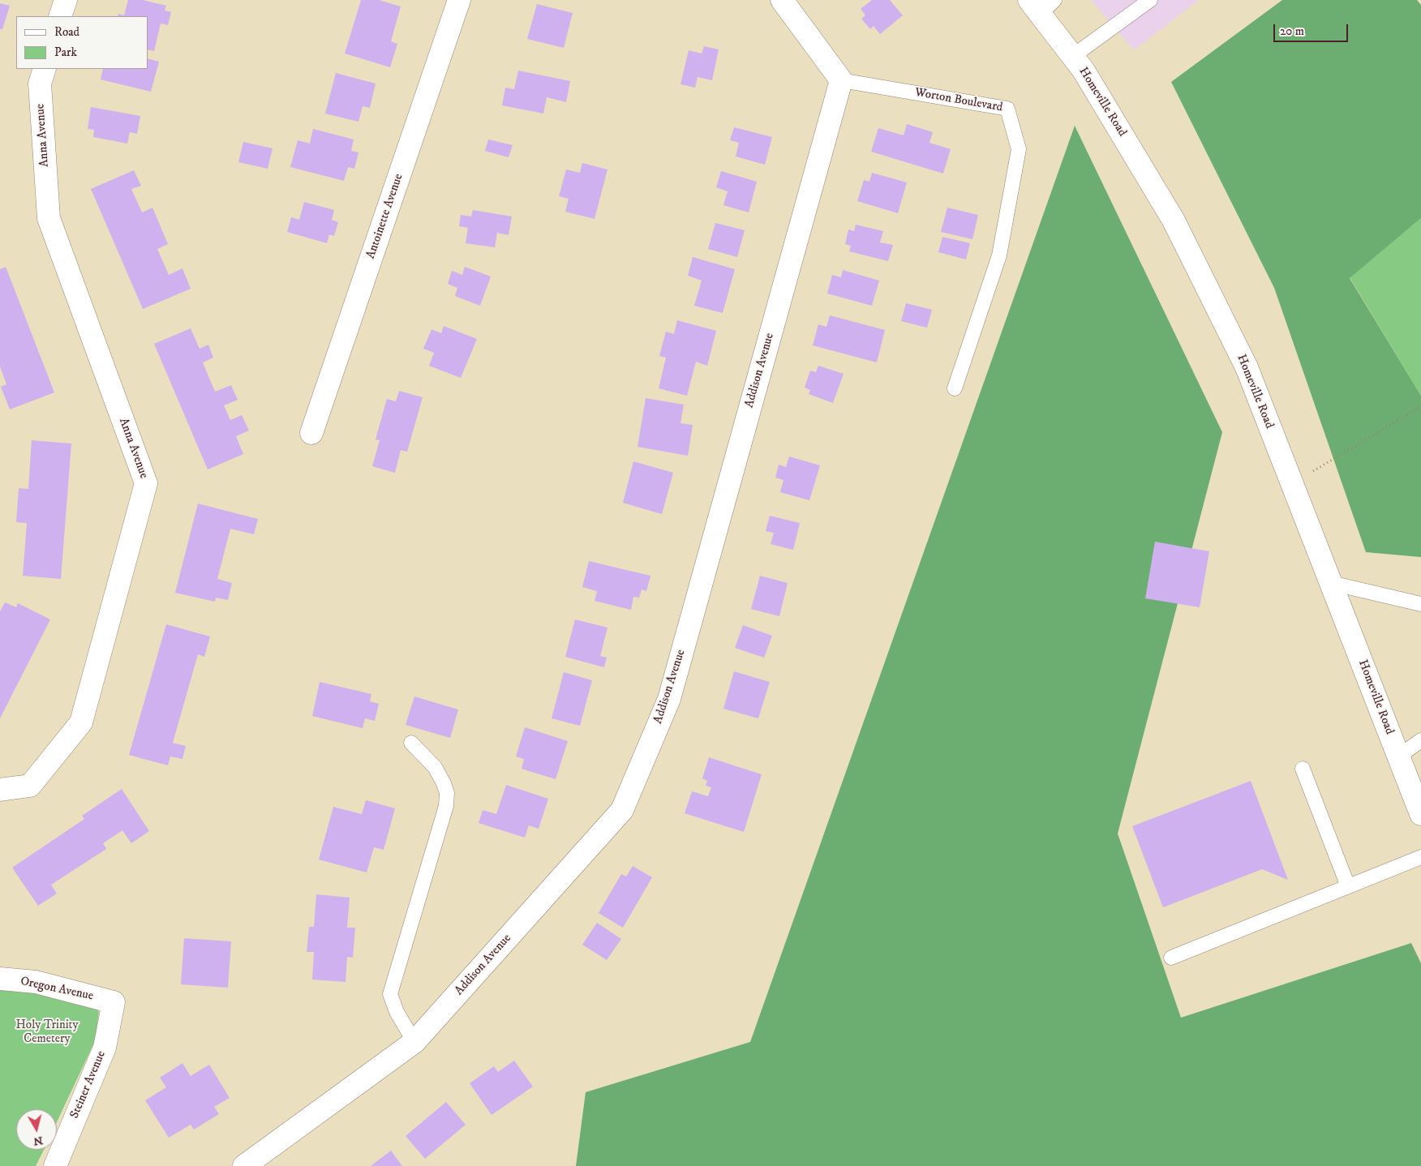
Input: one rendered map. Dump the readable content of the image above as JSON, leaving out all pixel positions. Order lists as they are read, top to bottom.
{
  "streets": {
    "street": [
      "Homeville Road",
      "Anna Avenue",
      "Antoinette Avenue",
      "Addison Avenue",
      "Oregon Avenue",
      "Steiner Avenue"
    ],
    "lane": ["Worton Boulevard"]
  },
  "crossings": [
    ["Worton Boulevard", "Addison Avenue"],
    ["Oregon Avenue", "Steiner Avenue"]
  ],
  "parks": ["Holy Trinity Cemetery"],
  "legend": ["Road", "Park"],
  "scale_bar": "20 m",
  "north": "bottom"
}
